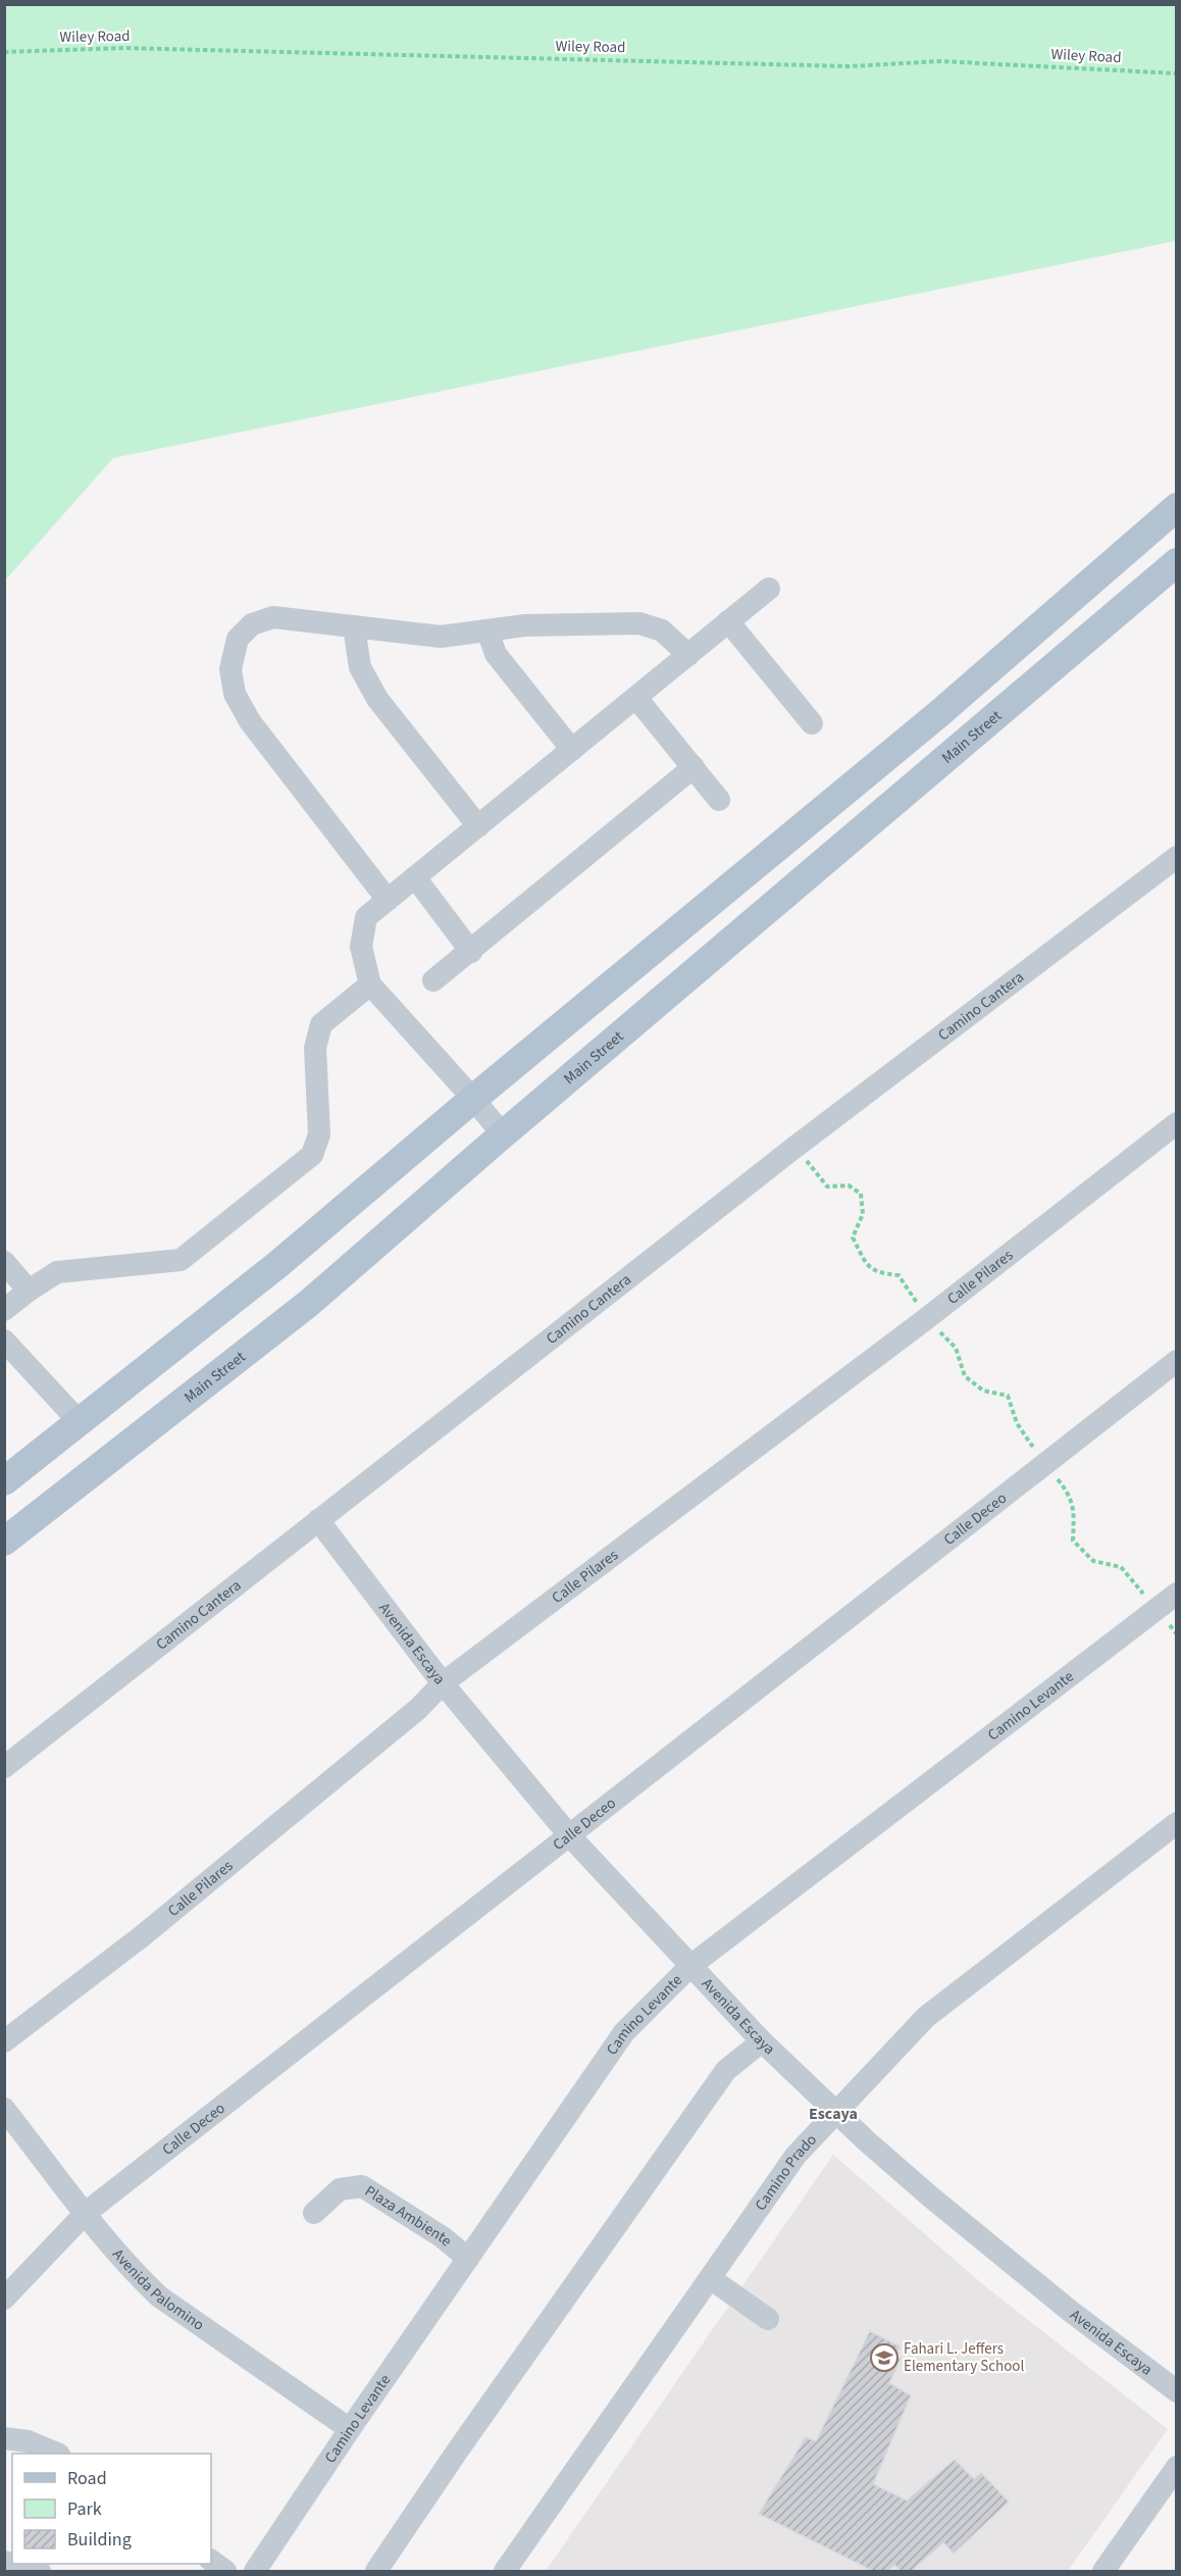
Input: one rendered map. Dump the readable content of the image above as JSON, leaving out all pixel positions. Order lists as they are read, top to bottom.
{
  "streets": {
    "main road": ["Main Street"],
    "street": [
      "Camino Cantera",
      "Calle Pilares",
      "Calle Deceo",
      "Avenida Escaya",
      "Camino Levante",
      "Camino Prado",
      "Plaza Ambiente",
      "Avenida Palomino"
    ],
    "path": ["Wiley Road"]
  },
  "crossings": [
    ["Camino Cantera", "Avenida Escaya"],
    ["Calle Pilares", "Avenida Escaya"],
    ["Calle Deceo", "Avenida Escaya"],
    ["Calle Deceo", "Avenida Palomino"],
    ["Avenida Escaya", "Camino Levante"],
    ["Avenida Escaya", "Camino Prado"],
    ["Camino Levante", "Plaza Ambiente"],
    ["Camino Levante", "Avenida Palomino"]
  ],
  "districts": ["Escaya"],
  "places": {
    "school or university": ["Fahari L. Jeffers Elementary School"]
  },
  "legend": ["Road", "Park", "Building"]
}
